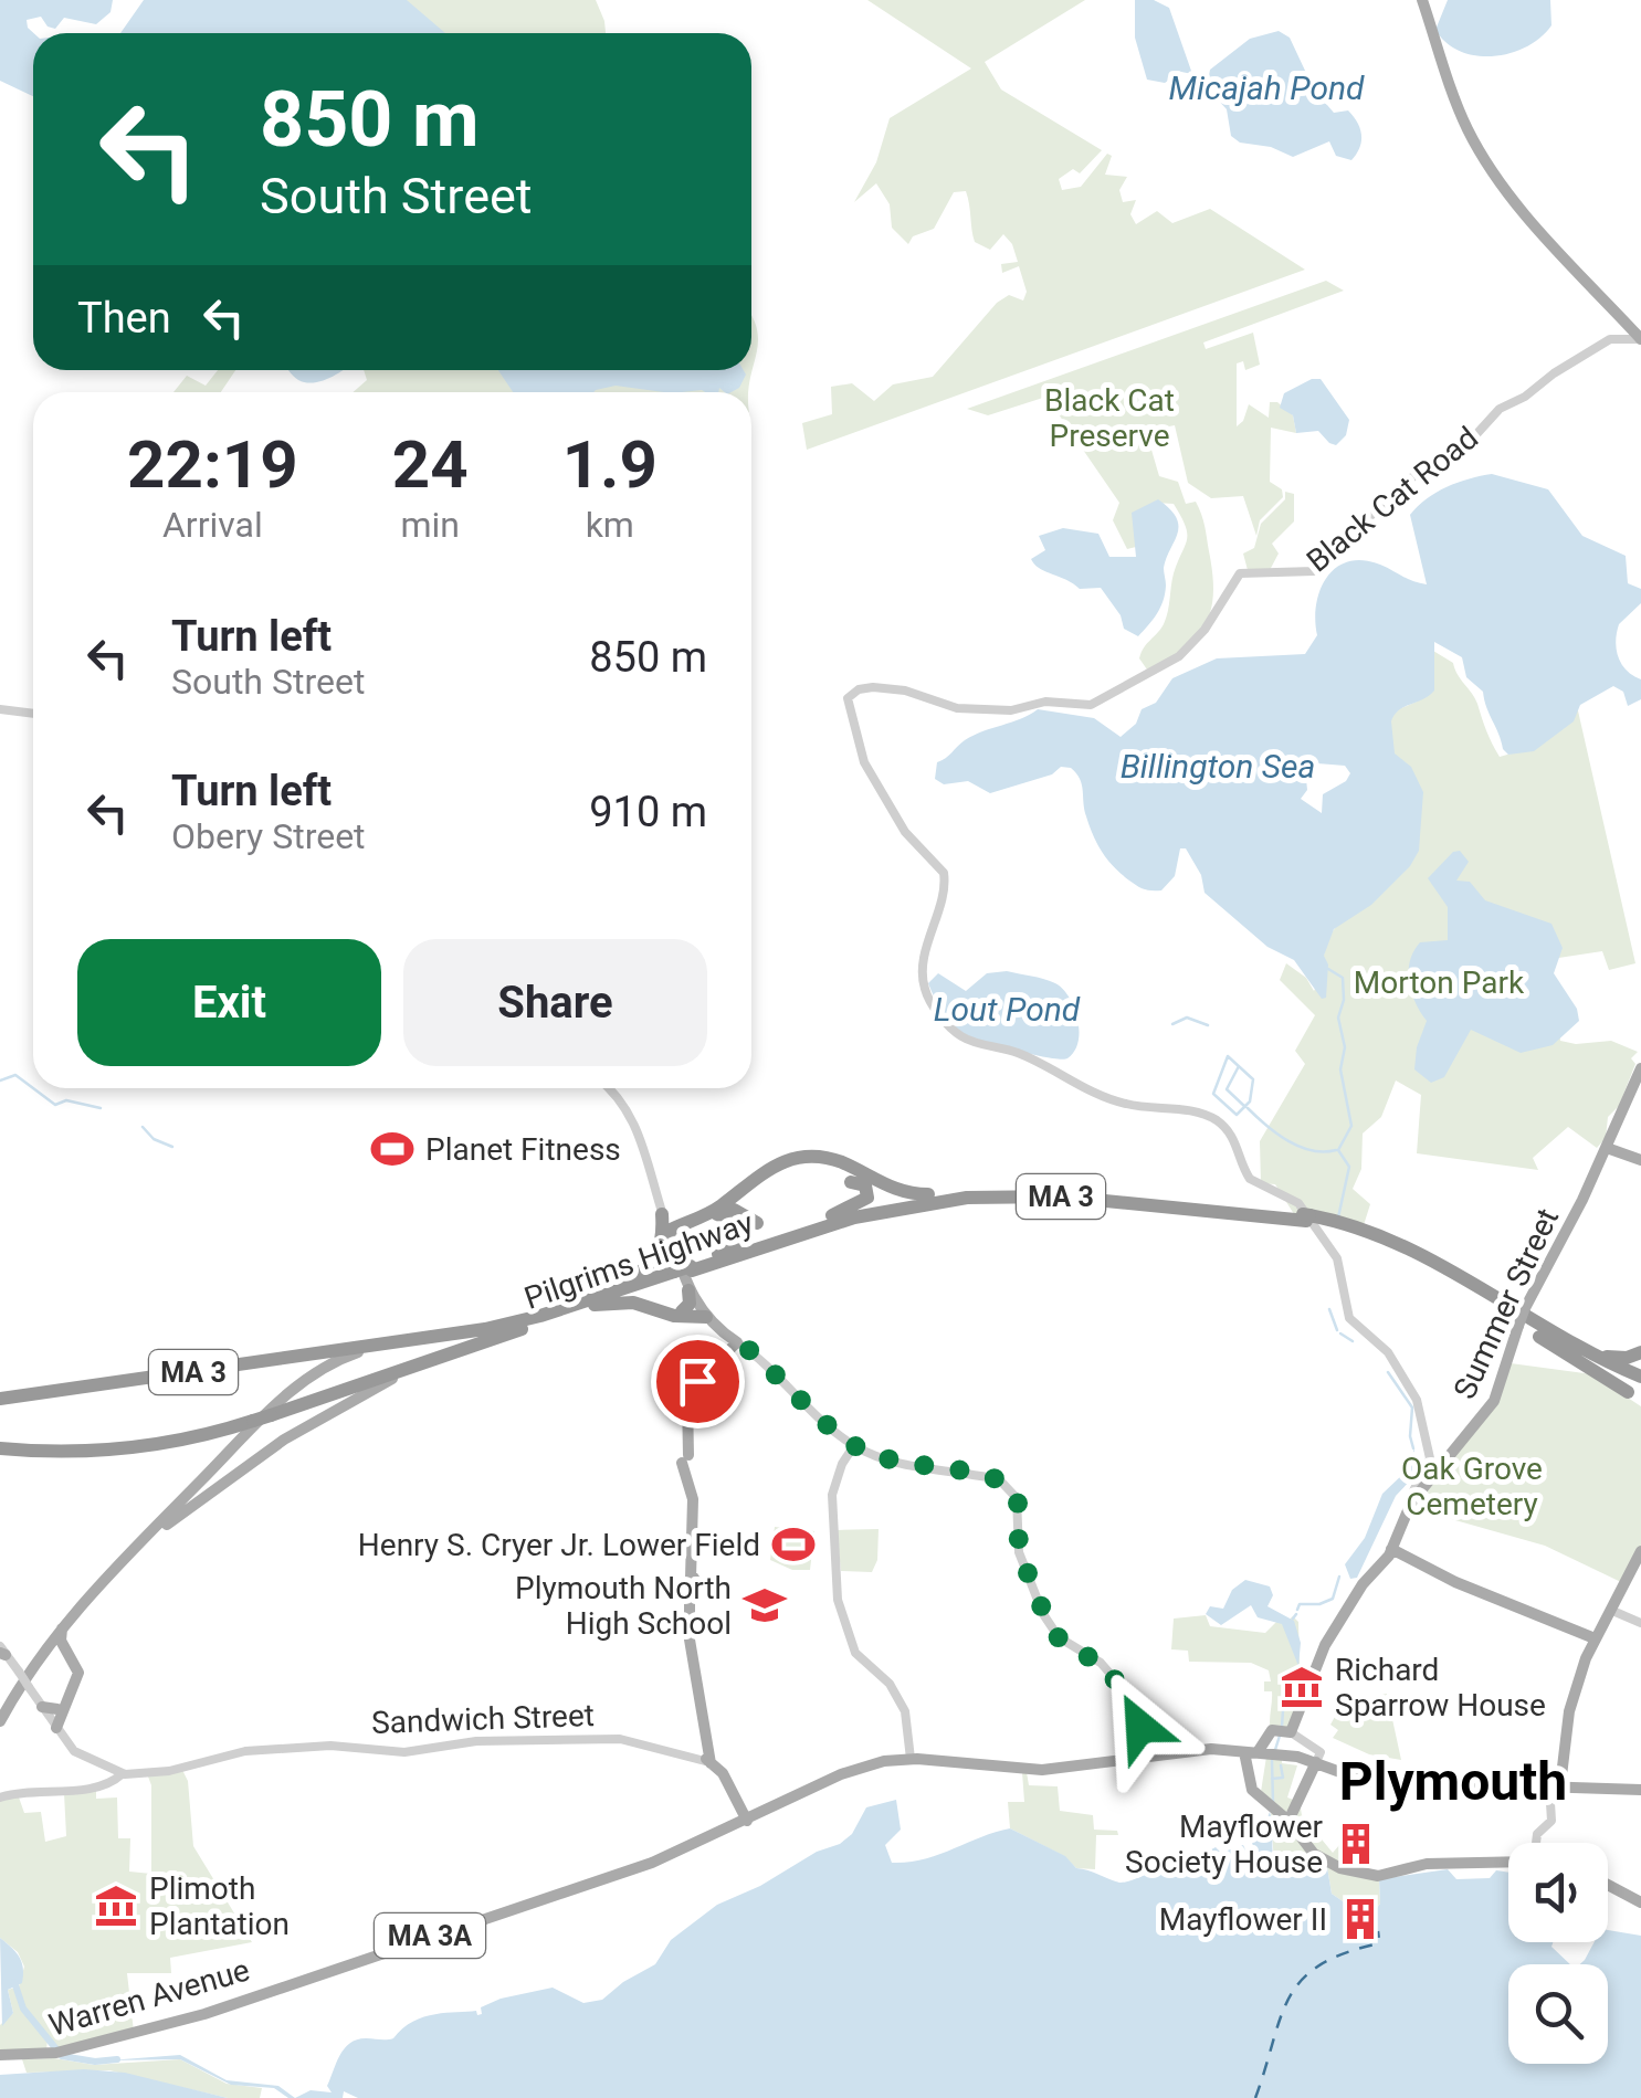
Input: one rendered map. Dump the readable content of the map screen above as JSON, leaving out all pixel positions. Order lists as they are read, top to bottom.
{
  "streets": {
    "highway": ["MA 3", "Pilgrims Highway"],
    "main road": ["Summer Street", "MA 3A", "Warren Avenue"],
    "street": ["Black Cat Road", "Sandwich Street"]
  },
  "crossings": [
    ["Black Cat Road", "Summer Street"],
    ["Pilgrims Highway", "Summer Street"],
    ["Summer Street", "MA 3A"],
    ["MA 3A", "Warren Avenue"]
  ],
  "districts": ["Plymouth"],
  "water": ["Micajah Pond", "Billington Sea", "Lout Pond"],
  "parks": ["Black Cat Preserve", "Morton Park", "Oak Grove Cemetery"],
  "places": {
    "sports": ["Planet Fitness", "Henry S. Cryer Jr. Lower Field"],
    "school or university": ["Plymouth North High School"],
    "museum": ["Richard Sparrow House", "Plimoth Plantation"],
    "building": ["Mayflower Society House", "Mayflower II"]
  },
  "page": {
    "turn": ["850 m", "South Street"],
    "then": "Then",
    "eta": [
      "22:19",
      "Arrival",
      "24",
      "min",
      "1.9",
      "km"
    ],
    "list": [
      {
        "name": "Turn left",
        "note": "South Street",
        "value": "850 m"
      },
      {
        "name": "Turn left",
        "note": "Obery Street",
        "value": "910 m"
      }
    ],
    "buttons": ["Exit", "Share"]
  }
}
